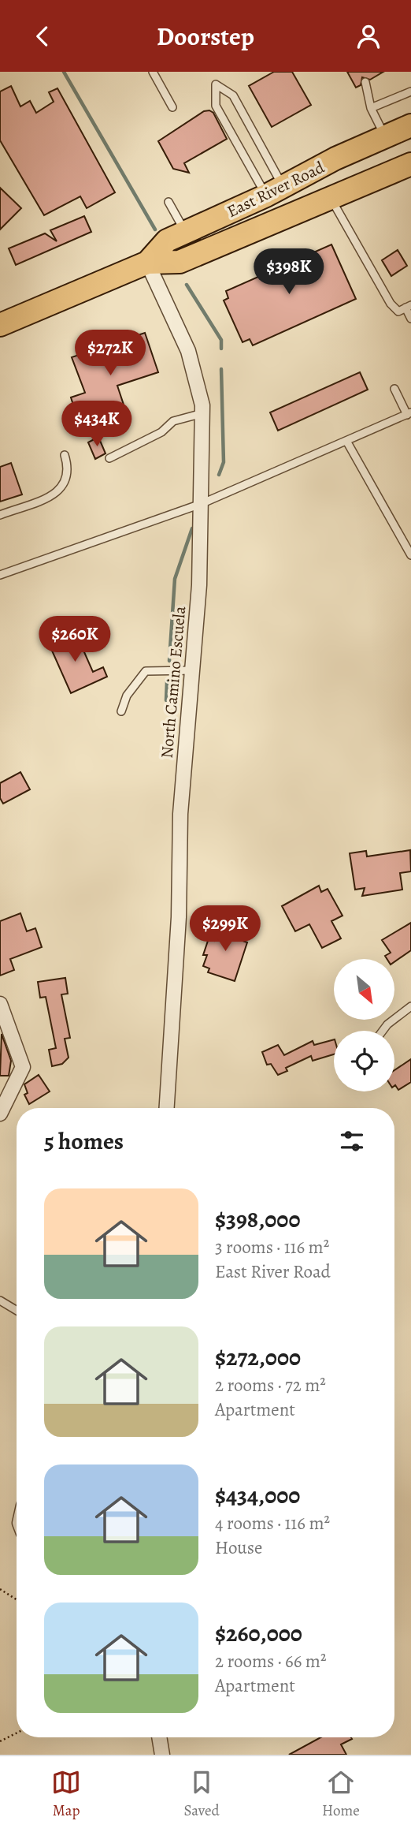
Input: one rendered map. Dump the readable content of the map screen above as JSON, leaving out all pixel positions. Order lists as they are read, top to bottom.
{
  "streets": {
    "main road": ["East River Road"],
    "street": ["North Camino Escuela"]
  },
  "crossings": [
    ["East River Road", "North Camino Escuela"]
  ],
  "north": "bottom right",
  "page": {
    "header": "Doorstep",
    "price": [
      "$398K",
      "$272K",
      "$434K",
      "$260K",
      "$299K"
    ],
    "heading": "5 homes",
    "list": [
      {
        "name": "$398,000",
        "note": "3 rooms · 116 m² · East River Road"
      },
      {
        "name": "$272,000",
        "note": "2 rooms · 72 m² · Apartment"
      },
      {
        "name": "$434,000",
        "note": "4 rooms · 116 m² · House"
      },
      {
        "name": "$260,000",
        "note": "2 rooms · 66 m² · Apartment"
      }
    ],
    "tabs": ["Map", "Saved", "Home"]
  }
}
